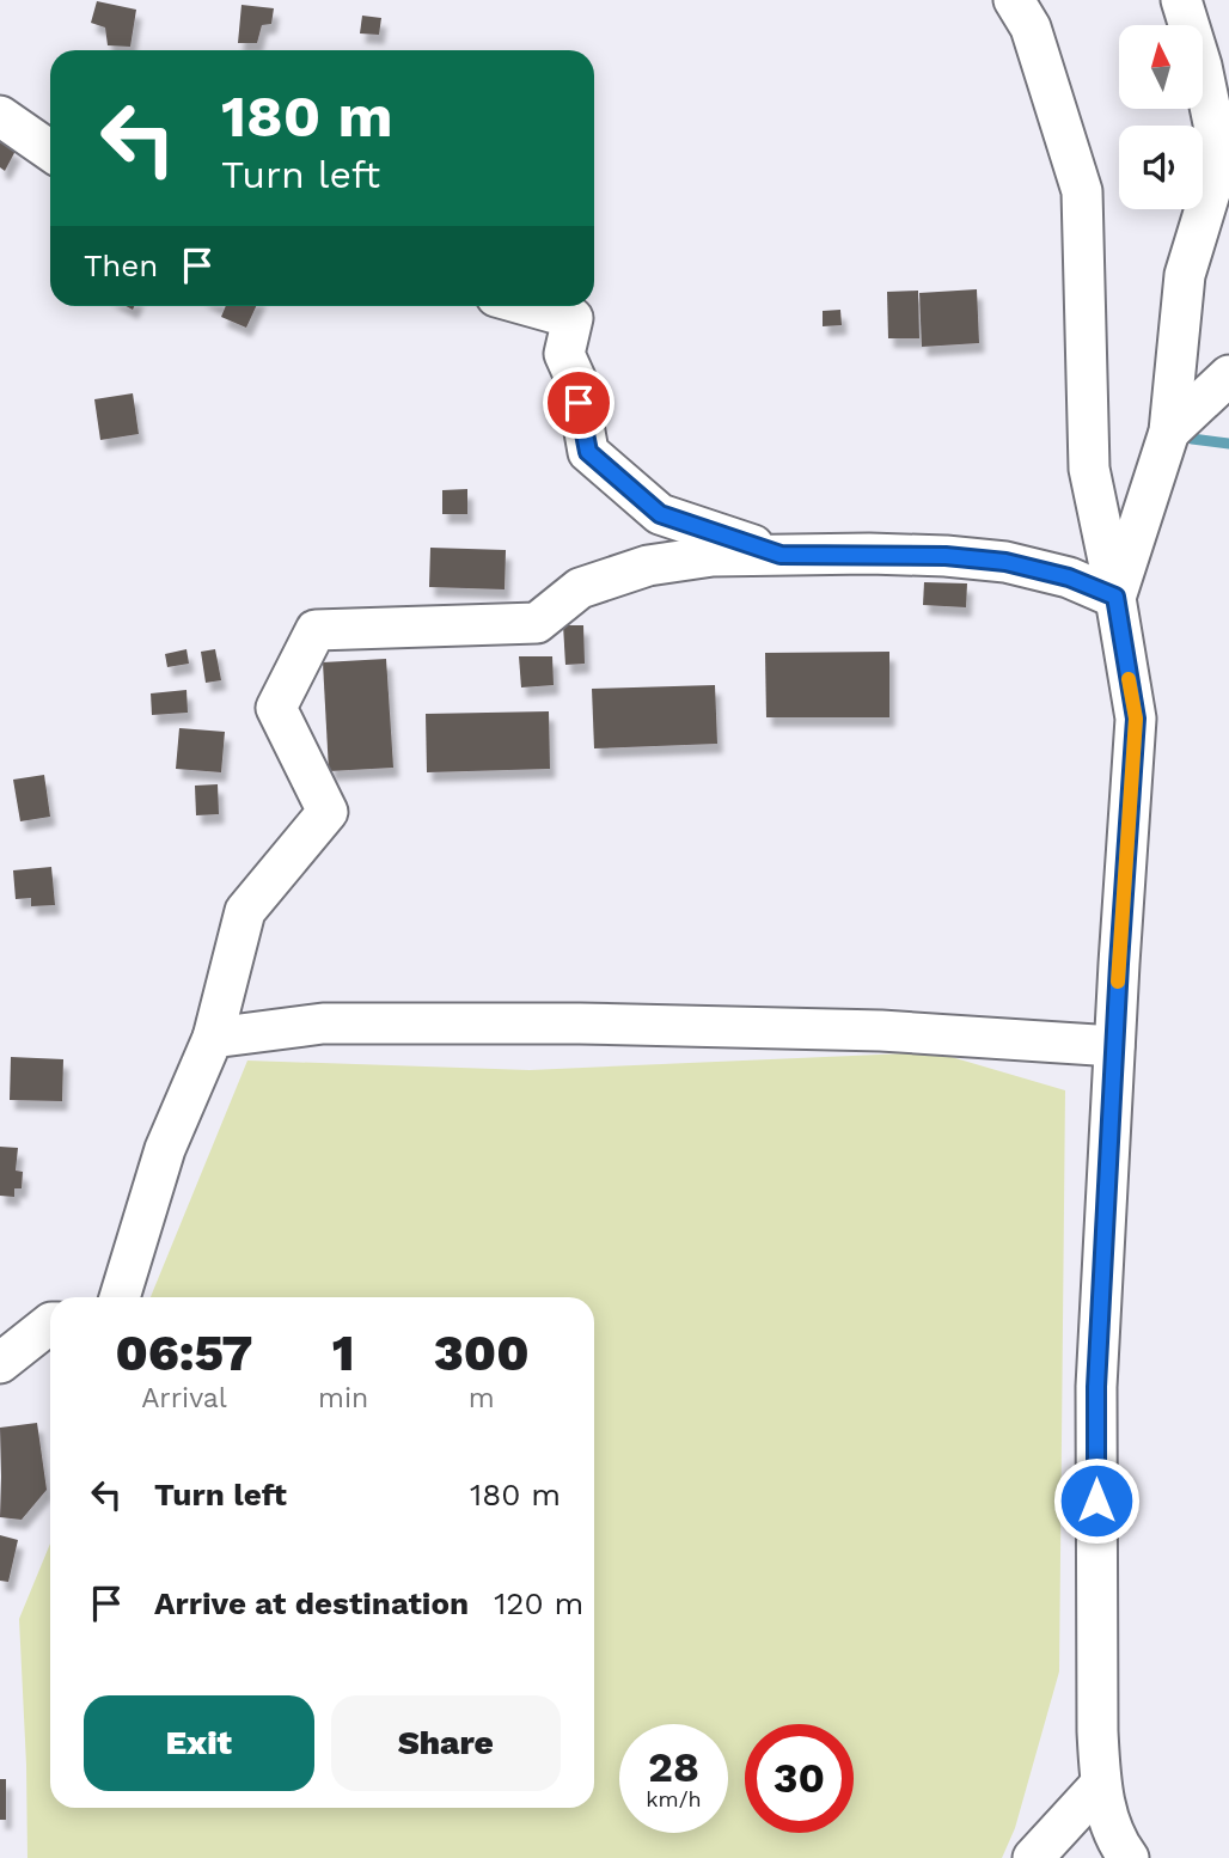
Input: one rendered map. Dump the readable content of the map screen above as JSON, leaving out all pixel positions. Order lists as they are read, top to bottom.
{
  "north": "top",
  "page": {
    "turn": ["180 m", "Turn left"],
    "then": "Then",
    "eta": [
      "06:57",
      "Arrival",
      "1",
      "min",
      "300",
      "m"
    ],
    "list": [
      {
        "name": "Turn left",
        "value": "180 m"
      },
      {
        "name": "Arrive at destination",
        "value": "120 m"
      }
    ],
    "buttons": ["Exit", "Share"],
    "speed": "28 km/h",
    "limit": "30"
  }
}
